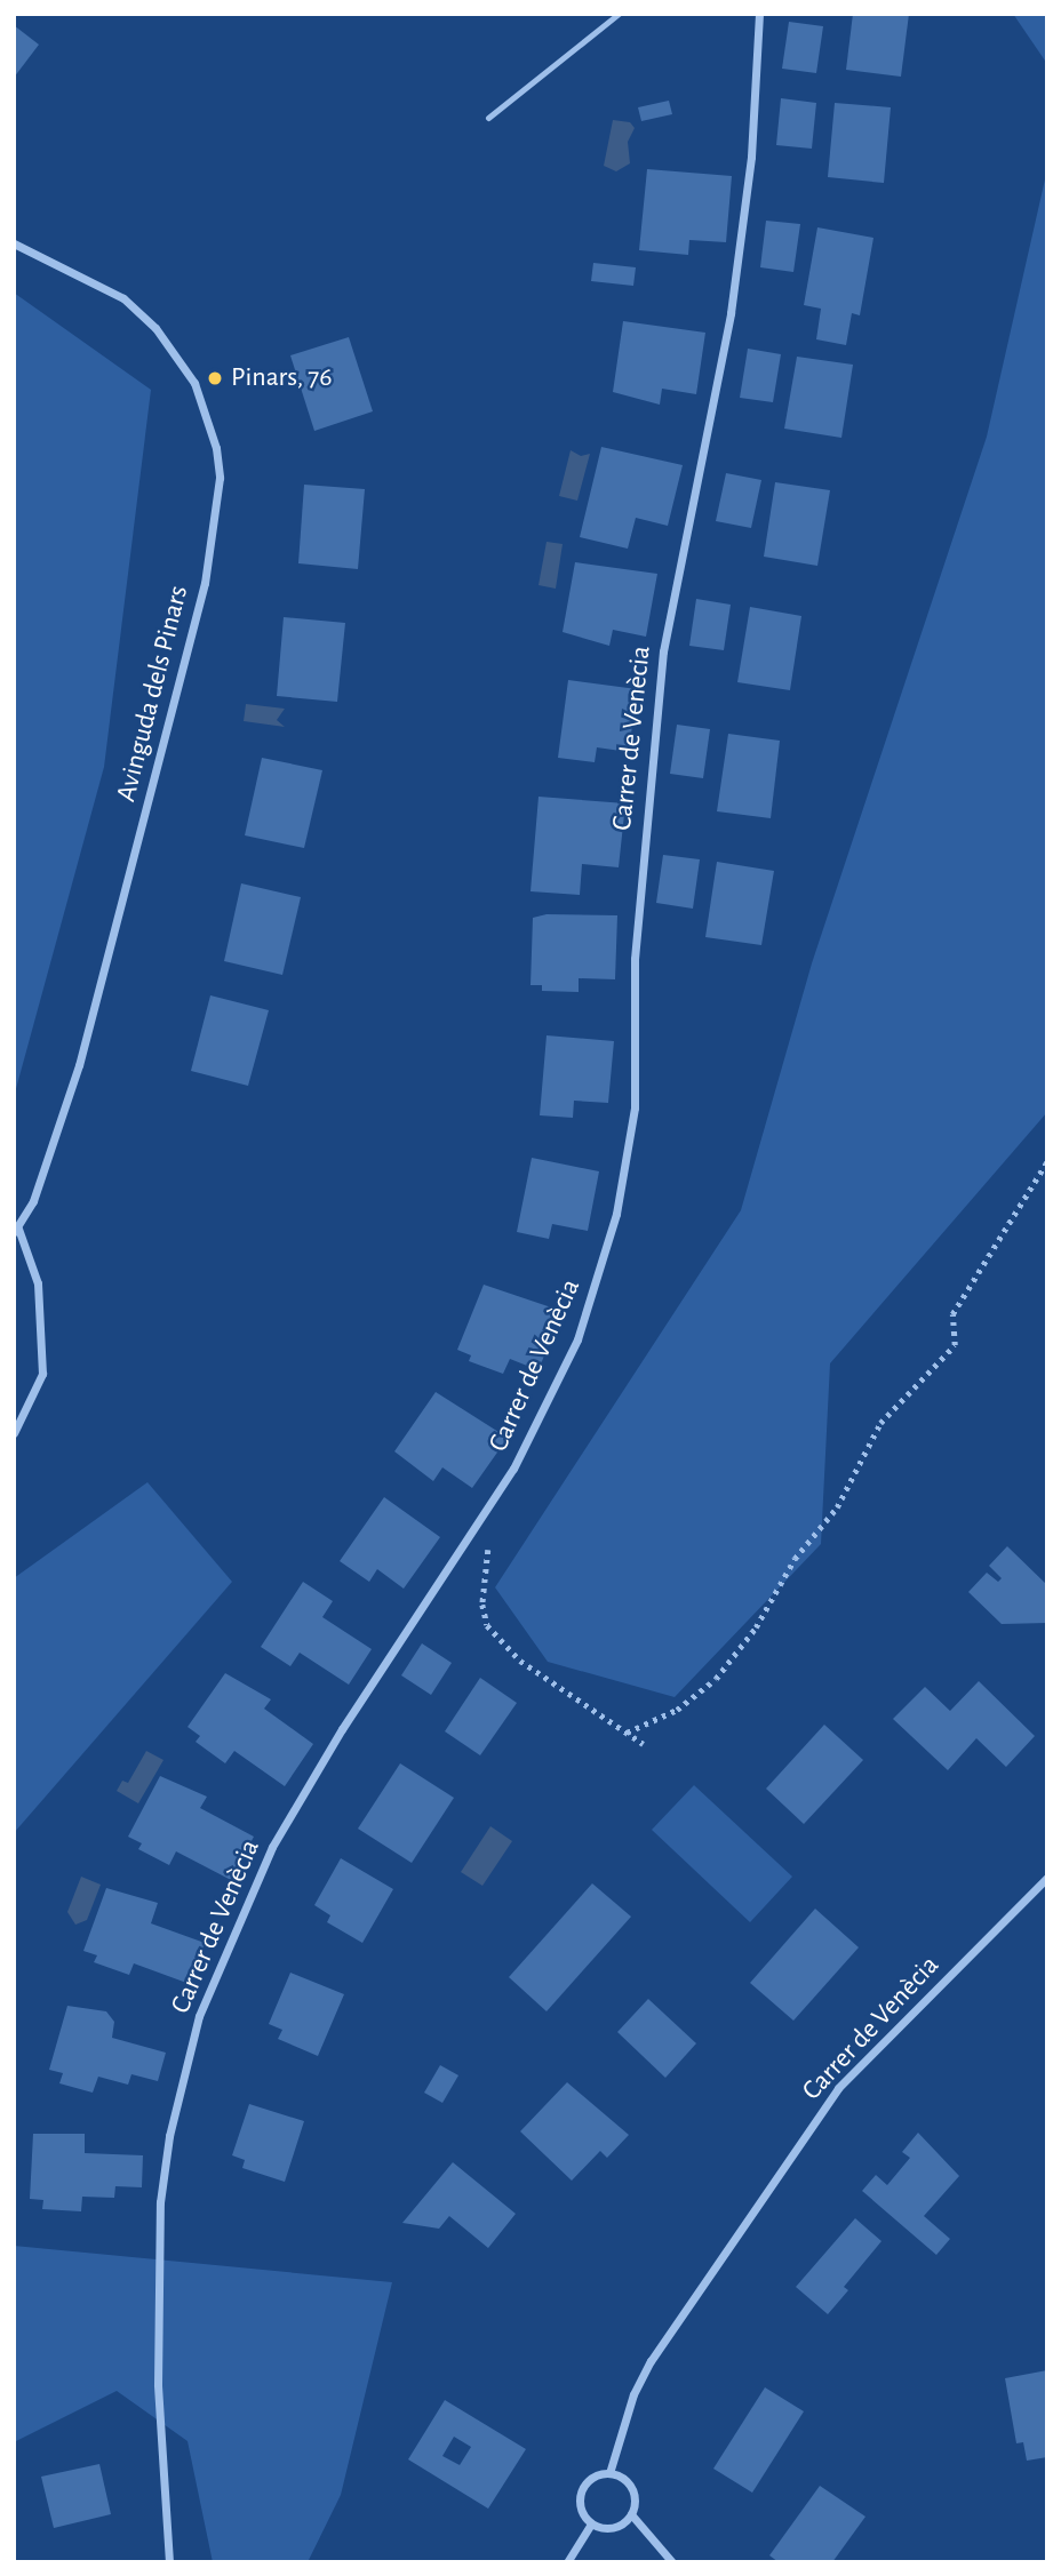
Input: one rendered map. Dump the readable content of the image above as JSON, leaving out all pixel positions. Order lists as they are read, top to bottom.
{
  "streets": {
    "street": ["Avinguda dels Pinars", "Carrer de Venècia"]
  },
  "places": ["Pinars, 76"]
}
